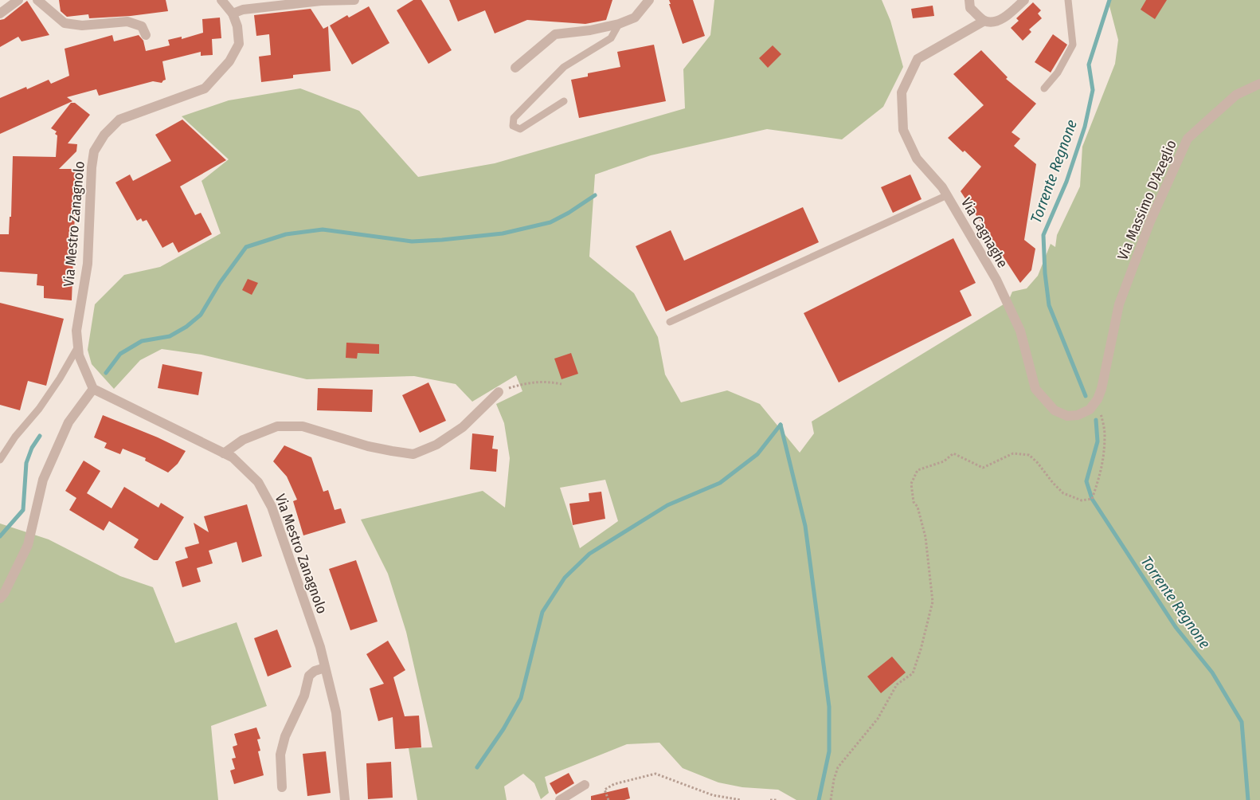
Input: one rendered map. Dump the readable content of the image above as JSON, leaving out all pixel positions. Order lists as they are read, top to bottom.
{
  "streets": {
    "street": ["Via Massimo D'Azeglio", "Via Mestro Zanagnolo", "Via Cagnaghe"]
  },
  "crossings": [
    ["Via Massimo D'Azeglio", "Via Cagnaghe"]
  ],
  "water": ["Torrente Regnone"]
}
